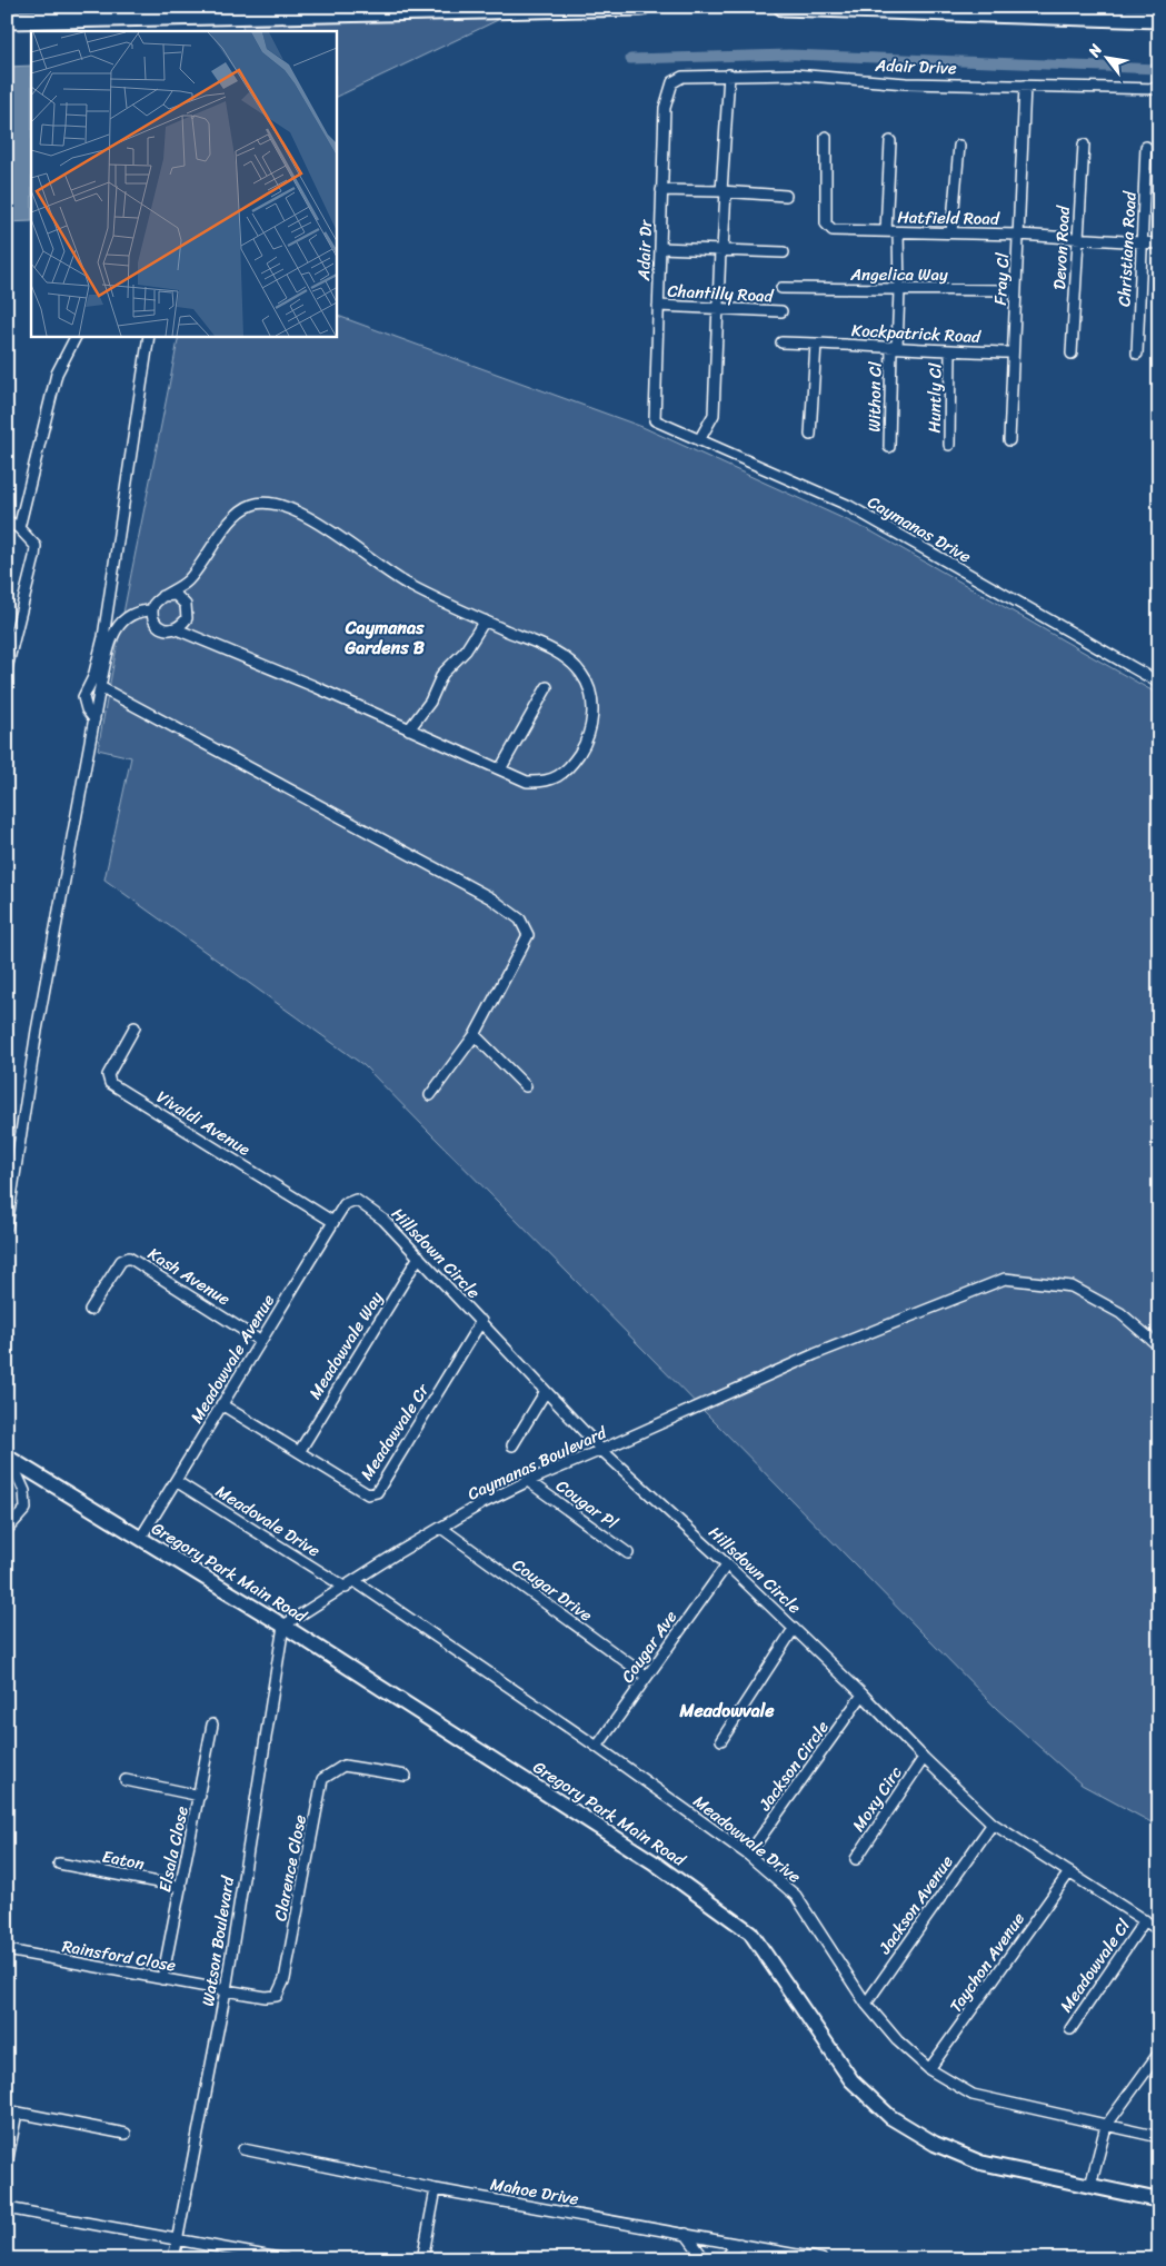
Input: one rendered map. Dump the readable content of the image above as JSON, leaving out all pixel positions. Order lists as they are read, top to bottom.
{
  "streets": {
    "street": [
      "Adair Drive",
      "Hatfield Road",
      "Devon Road",
      "Christiana Road",
      "Adair Dr",
      "Angelica Way",
      "Fray Cl",
      "Chantilly Road",
      "Kockpatrick Road",
      "Withon Cl",
      "Huntly Cl",
      "Caymanas Drive",
      "Vivaldi Avenue",
      "Hillsdown Circle",
      "Kash Avenue",
      "Meadowvale Way",
      "Meadowvale Avenue",
      "Meadowvale Cr",
      "Caymanas Boulevard",
      "Cougar Pl",
      "Meadovale Drive",
      "Gregory Park Main Road",
      "Cougar Drive",
      "Cougar Ave",
      "Jackson Circle",
      "Moxy Circ",
      "Meadowvale Drive",
      "Elsala Close",
      "Eaton",
      "Clarence Close",
      "Jackson Avenue",
      "Watson Boulevard",
      "Rainsford Close",
      "Taychon Avenue",
      "Meadowvale Cl",
      "Mahoe Drive"
    ]
  },
  "crossings": [
    ["Adair Drive", "Adair Dr"],
    ["Adair Drive", "Fray Cl"],
    ["Hatfield Road", "Devon Road"],
    ["Hatfield Road", "Christiana Road"],
    ["Hatfield Road", "Fray Cl"],
    ["Hatfield Road", "Withon Cl"],
    ["Adair Dr", "Chantilly Road"],
    ["Adair Dr", "Caymanas Drive"],
    ["Angelica Way", "Fray Cl"],
    ["Angelica Way", "Withon Cl"],
    ["Fray Cl", "Kockpatrick Road"],
    ["Kockpatrick Road", "Withon Cl"],
    ["Kockpatrick Road", "Huntly Cl"],
    ["Vivaldi Avenue", "Meadowvale Avenue"],
    ["Hillsdown Circle", "Meadowvale Way"],
    ["Hillsdown Circle", "Meadowvale Avenue"],
    ["Hillsdown Circle", "Meadowvale Cr"],
    ["Hillsdown Circle", "Caymanas Boulevard"],
    ["Hillsdown Circle", "Cougar Ave"],
    ["Hillsdown Circle", "Jackson Circle"],
    ["Hillsdown Circle", "Moxy Circ"],
    ["Hillsdown Circle", "Jackson Avenue"],
    ["Hillsdown Circle", "Taychon Avenue"],
    ["Hillsdown Circle", "Meadowvale Cl"],
    ["Kash Avenue", "Meadowvale Avenue"],
    ["Meadowvale Way", "Meadowvale Cr"],
    ["Meadowvale Avenue", "Meadowvale Cr"],
    ["Meadowvale Avenue", "Meadovale Drive"],
    ["Meadowvale Avenue", "Gregory Park Main Road"],
    ["Caymanas Boulevard", "Cougar Pl"],
    ["Caymanas Boulevard", "Meadovale Drive"],
    ["Caymanas Boulevard", "Gregory Park Main Road"],
    ["Caymanas Boulevard", "Cougar Drive"],
    ["Caymanas Boulevard", "Meadowvale Drive"],
    ["Caymanas Boulevard", "Watson Boulevard"],
    ["Gregory Park Main Road", "Watson Boulevard"],
    ["Cougar Drive", "Cougar Ave"],
    ["Cougar Ave", "Meadowvale Drive"],
    ["Jackson Circle", "Meadowvale Drive"],
    ["Meadowvale Drive", "Jackson Avenue"],
    ["Meadowvale Drive", "Taychon Avenue"],
    ["Elsala Close", "Eaton"],
    ["Elsala Close", "Rainsford Close"],
    ["Clarence Close", "Watson Boulevard"],
    ["Clarence Close", "Rainsford Close"],
    ["Watson Boulevard", "Rainsford Close"]
  ],
  "districts": ["Caymanas Gardens B", "Meadowvale"],
  "north": "top left"
}
